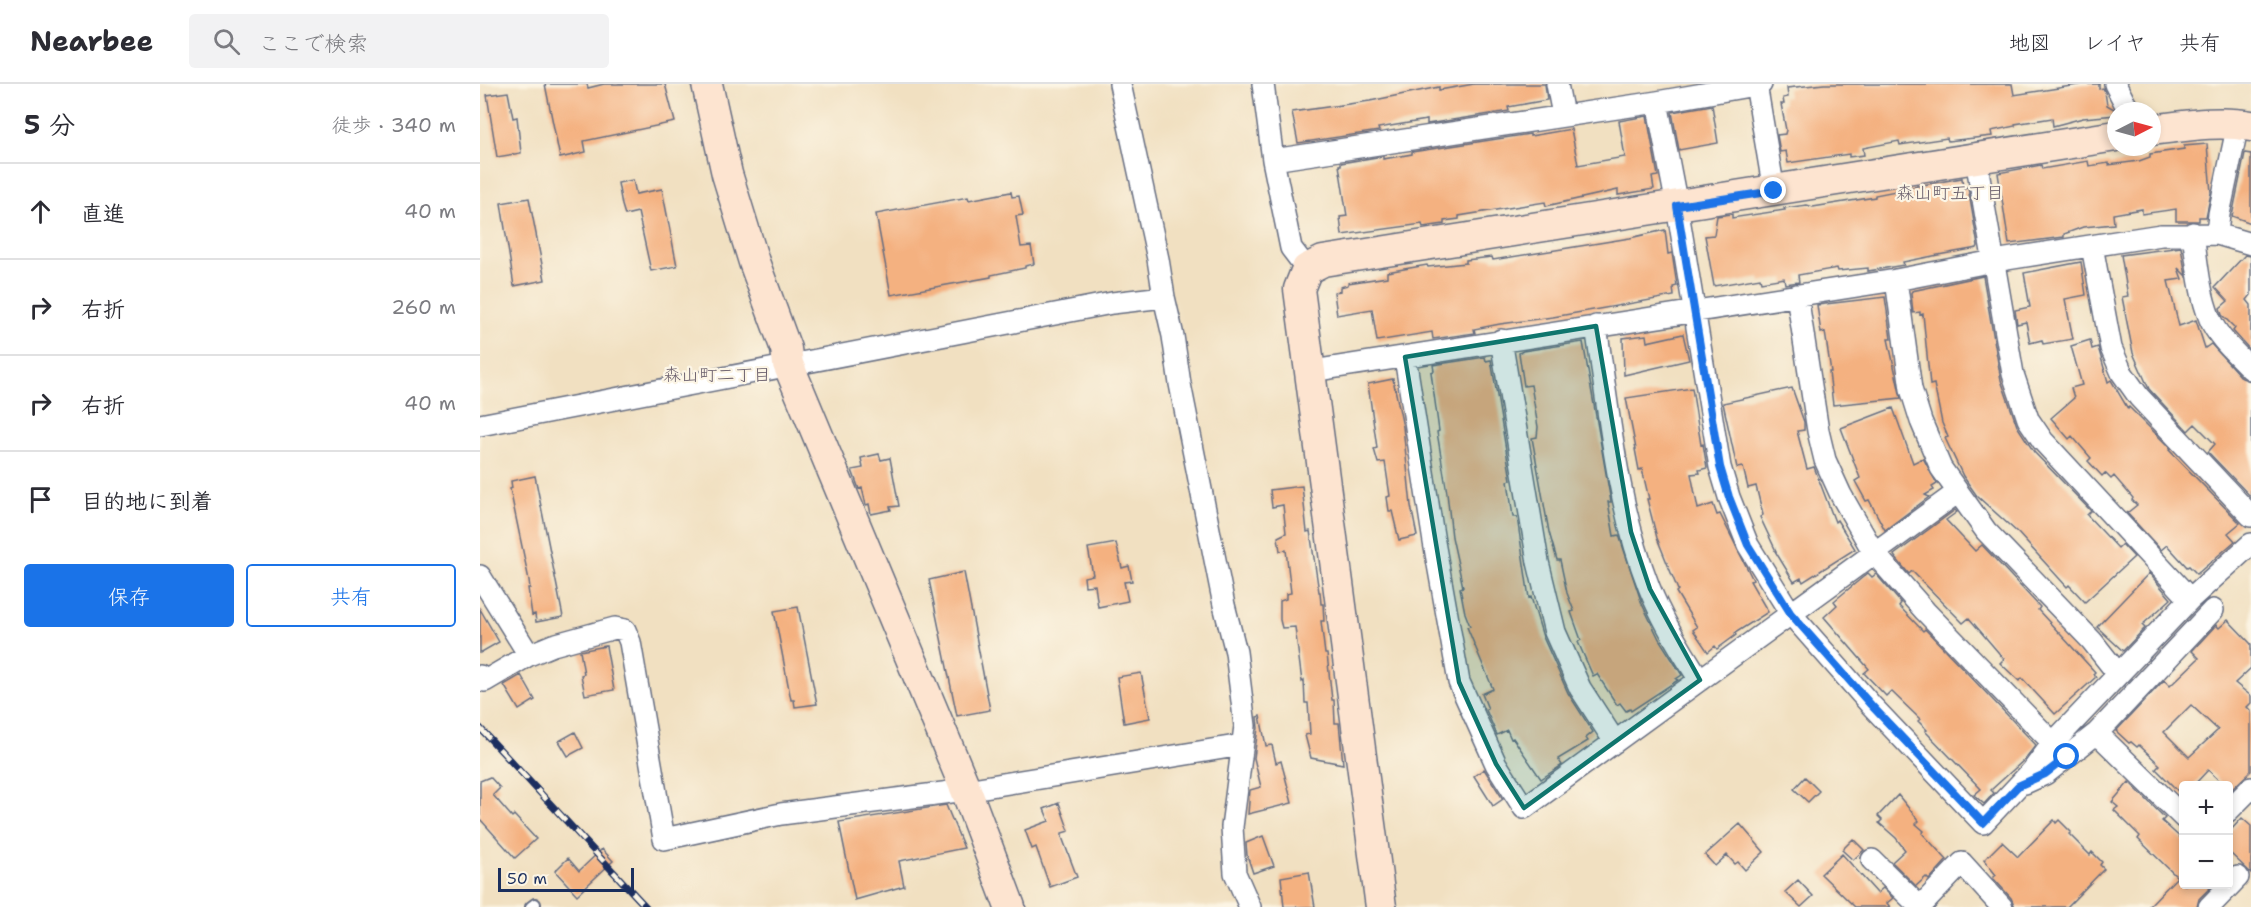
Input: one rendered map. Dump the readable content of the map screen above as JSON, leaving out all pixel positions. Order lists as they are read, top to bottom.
{
  "districts": ["森山町五丁目", "森山町二丁目"],
  "scale_bar": "50 m",
  "north": "right",
  "page": {
    "header": "Nearbee",
    "search": "ここで検索",
    "nav": ["地図", "レイヤ", "共有"],
    "heading": ["5 分", "徒歩 · 340 m"],
    "list": [
      ["直進", "40 m"],
      ["右折", "260 m"],
      ["右折", "40 m"],
      "目的地に到着"
    ],
    "buttons": ["保存", "共有"],
    "map_buttons": ["+", "−"],
    "scale": "50 m"
  }
}
